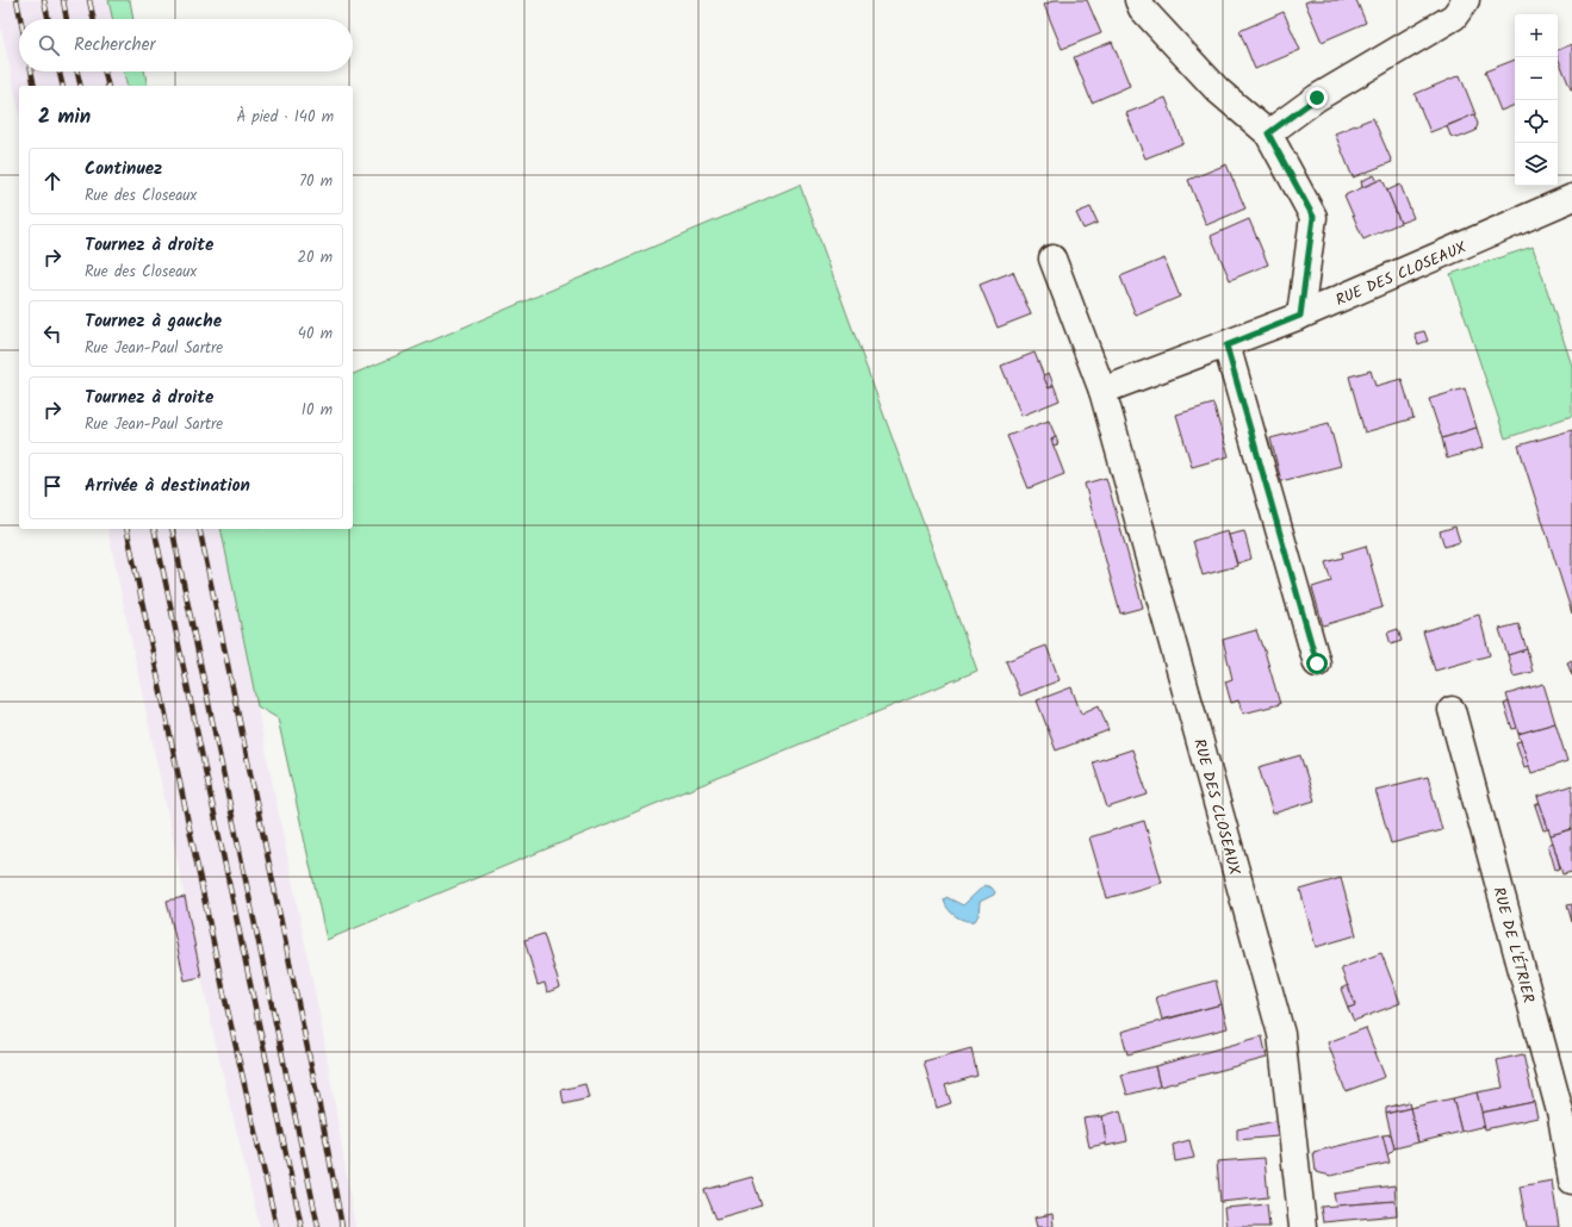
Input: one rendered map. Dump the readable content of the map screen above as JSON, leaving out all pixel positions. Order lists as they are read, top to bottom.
{
  "streets": {
    "street": ["RUE DES CLOSEAUX", "RUE DE L'ÉTRIER"]
  },
  "page": {
    "map_buttons": ["+", "−"],
    "search": "Rechercher",
    "heading": ["2 min", "À pied · 140 m"],
    "list": [
      ["Continuez", "Rue des Closeaux", "70 m"],
      ["Tournez à droite", "Rue des Closeaux", "20 m"],
      ["Tournez à gauche", "Rue Jean-Paul Sartre", "40 m"],
      ["Tournez à droite", "Rue Jean-Paul Sartre", "10 m"],
      "Arrivée à destination"
    ]
  }
}
